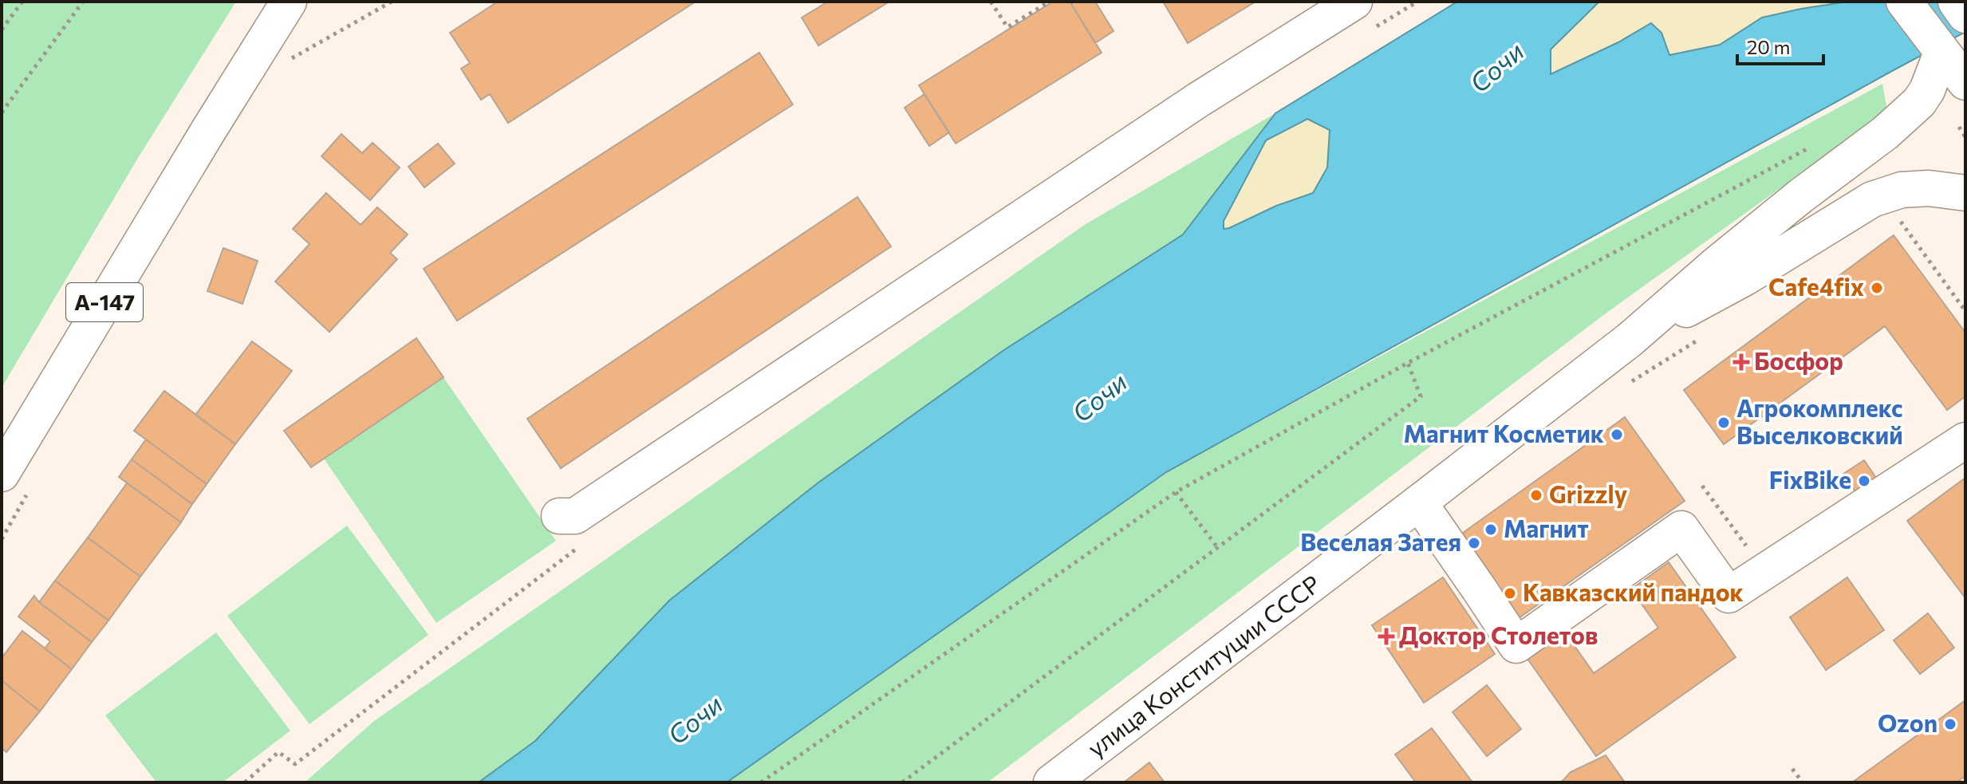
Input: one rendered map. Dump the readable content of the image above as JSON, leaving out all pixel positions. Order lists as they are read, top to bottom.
{
  "streets": {
    "main road": ["А-147", "улица Конституции СССР"]
  },
  "water": ["Сочи"],
  "places": {
    "other": [
      "Cafe4fix",
      "Агрокомплекс Выселковский",
      "Магнит Косметик",
      "FixBike",
      "Grizzly",
      "Магнит",
      "Веселая Затея",
      "Кавказский пандок",
      "Ozon"
    ],
    "health": ["Босфор", "Доктор Столетов"]
  },
  "scale_bar": "20 m"
}
